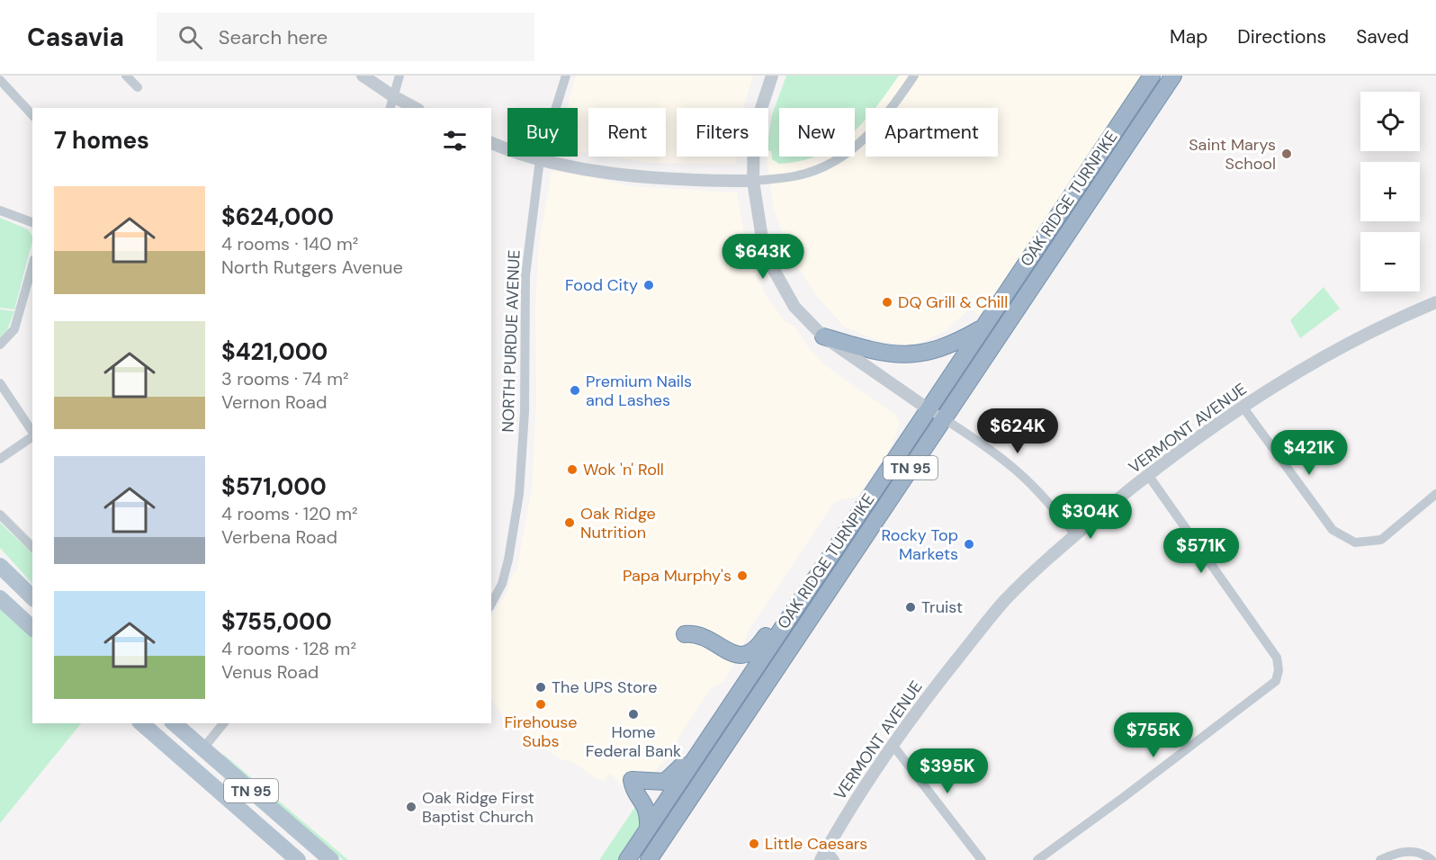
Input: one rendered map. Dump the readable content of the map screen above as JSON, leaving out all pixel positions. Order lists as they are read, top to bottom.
{
  "streets": {
    "highway": ["OAK RIDGE TURNPIKE", "TN 95"],
    "street": ["NORTH PURDUE AVENUE", "VERMONT AVENUE"]
  },
  "places": [
    "Saint Marys School",
    "Food City",
    "DQ Grill & Chill",
    "Premium Nails and Lashes",
    "Wok 'n' Roll",
    "Oak Ridge Nutrition",
    "Rocky Top Markets",
    "Papa Murphy's",
    "Truist",
    "The UPS Store",
    "Firehouse Subs",
    "Home Federal Bank",
    "Oak Ridge First Baptist Church",
    "Little Caesars"
  ],
  "page": {
    "header": "Casavia",
    "search": "Search here",
    "nav": ["Map", "Directions", "Saved"],
    "map_buttons": ["+", "−"],
    "chip": [
      "Buy",
      "Rent",
      "Filters",
      "New",
      "Apartment"
    ],
    "heading": "7 homes",
    "list": [
      {
        "name": "$624,000",
        "note": "4 rooms · 140 m² · North Rutgers Avenue"
      },
      {
        "name": "$421,000",
        "note": "3 rooms · 74 m² · Vernon Road"
      },
      {
        "name": "$571,000",
        "note": "4 rooms · 120 m² · Verbena Road"
      },
      {
        "name": "$755,000",
        "note": "4 rooms · 128 m² · Venus Road"
      }
    ],
    "price": [
      "$643K",
      "$624K",
      "$421K",
      "$304K",
      "$571K",
      "$755K",
      "$395K"
    ]
  }
}
